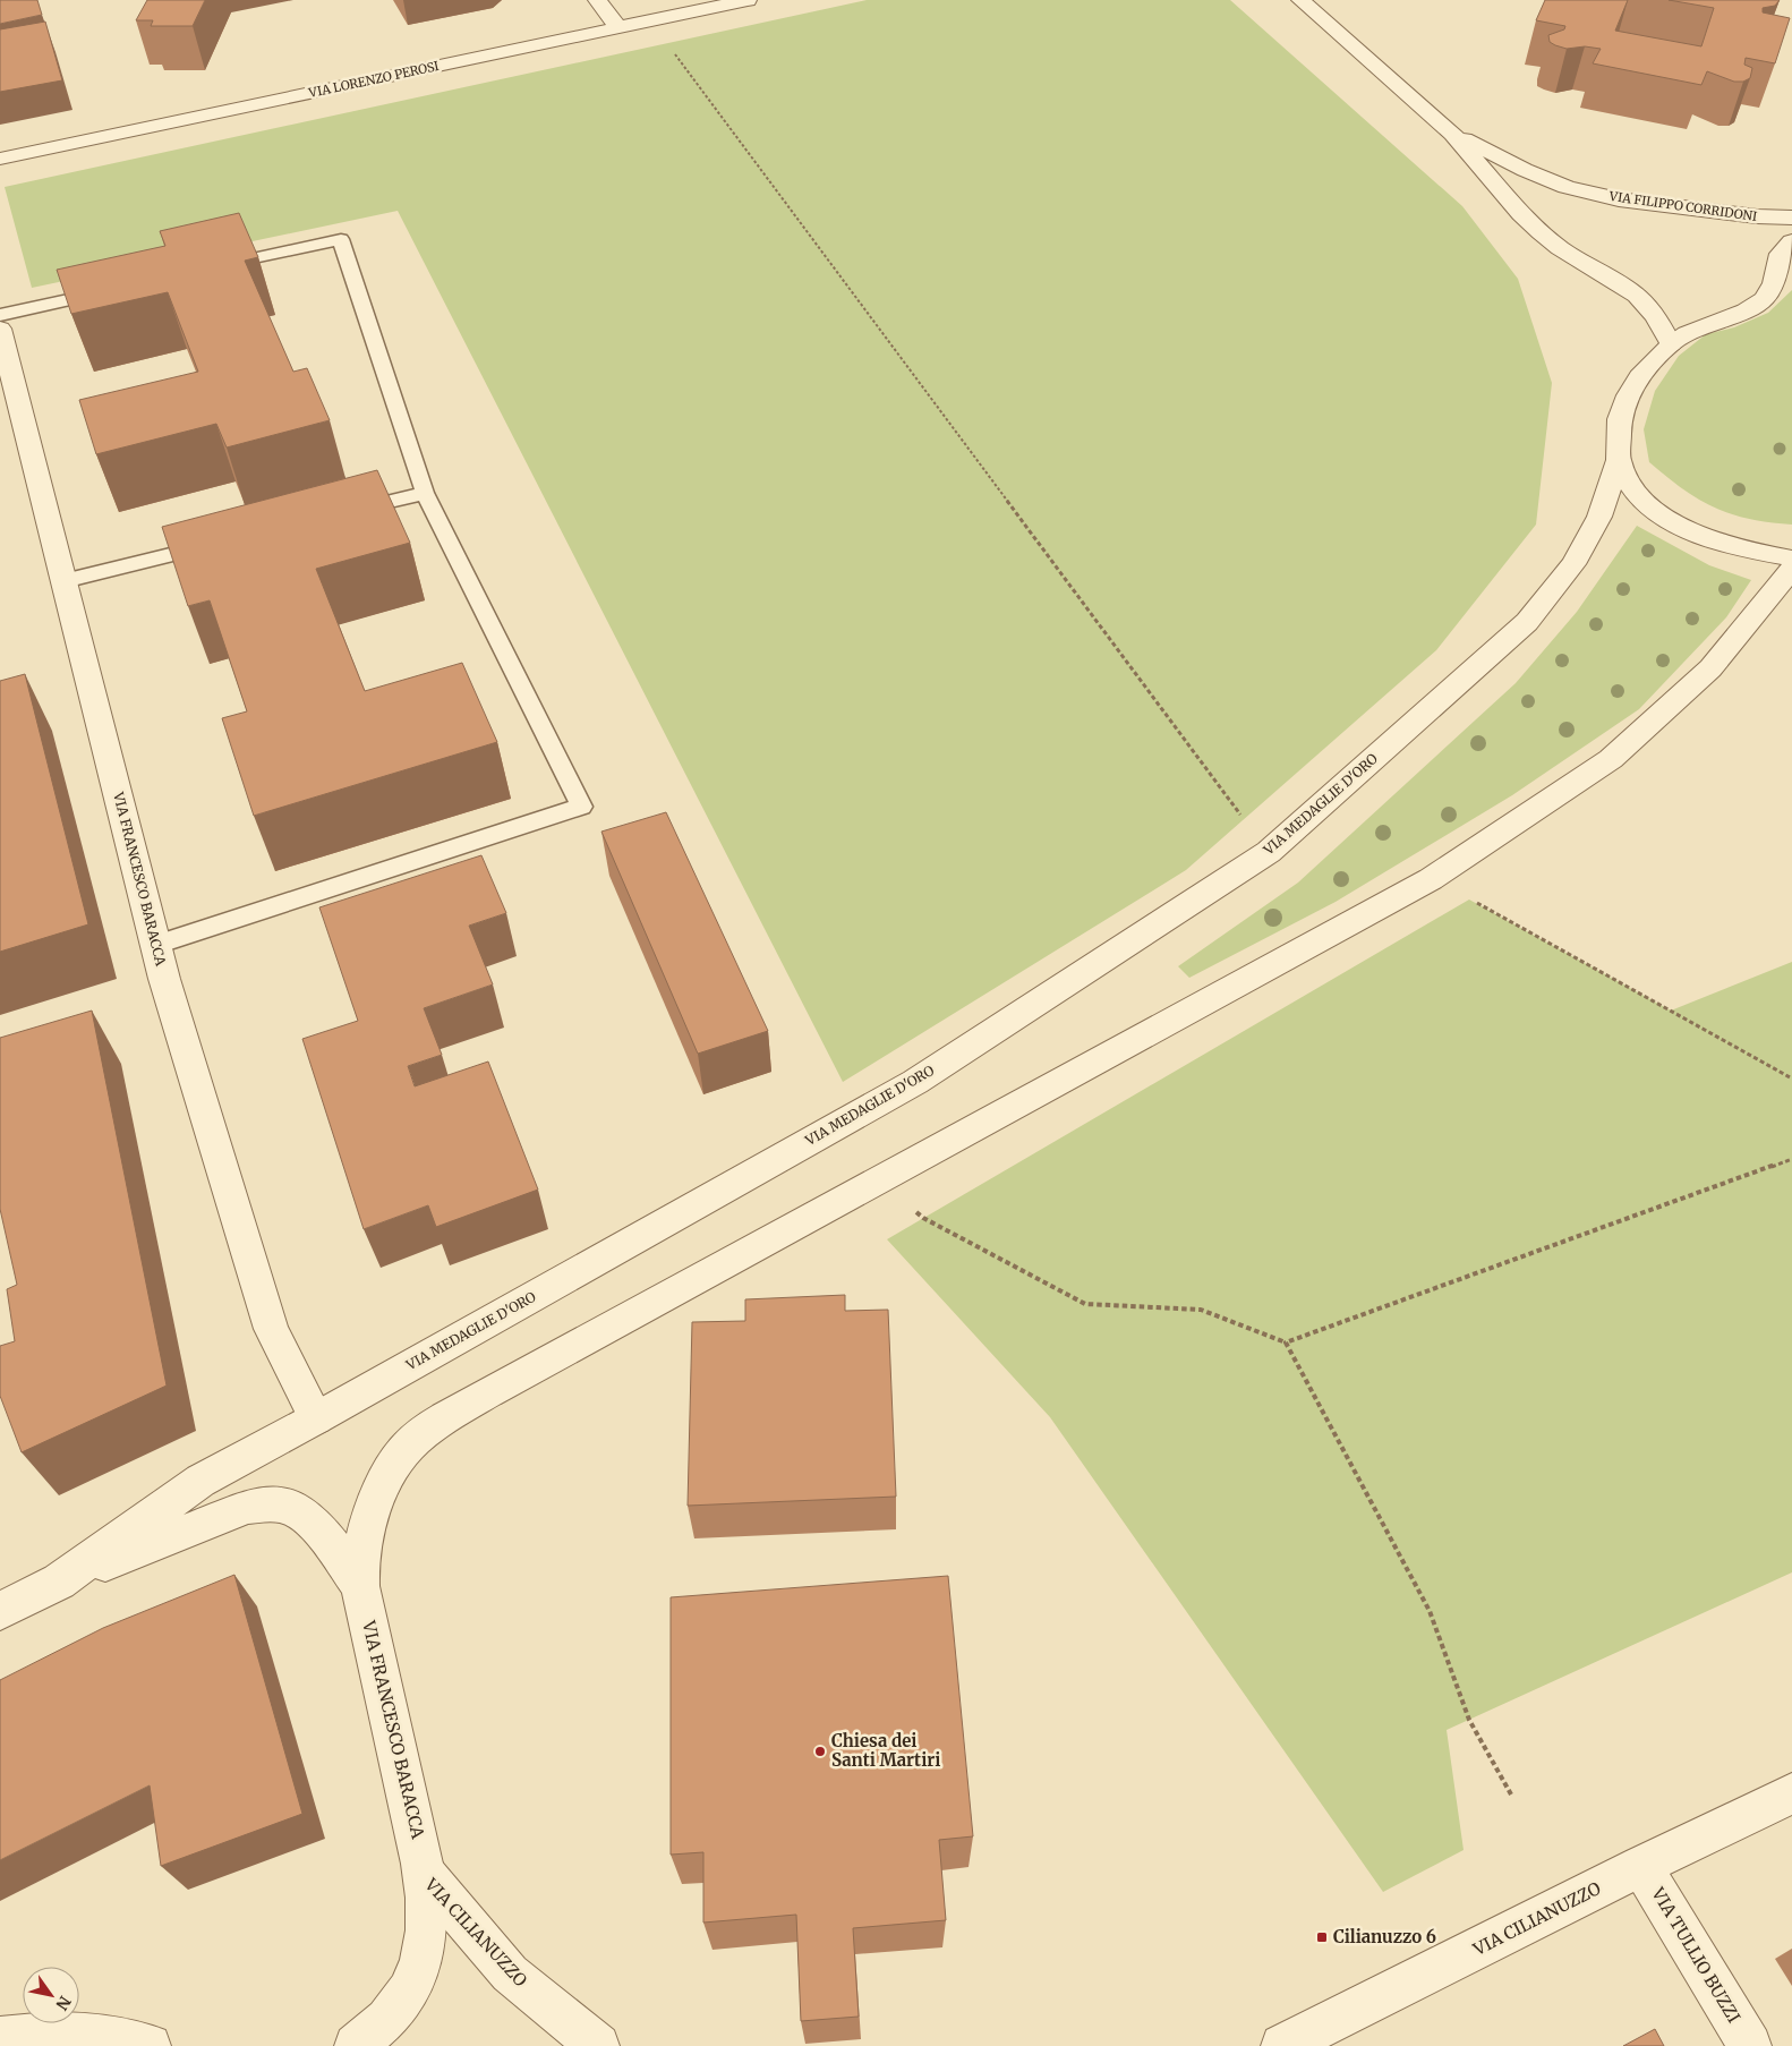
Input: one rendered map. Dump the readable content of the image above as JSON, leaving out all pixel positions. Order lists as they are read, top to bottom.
{
  "streets": {
    "street": [
      "VIA LORENZO PEROSI",
      "VIA FILIPPO CORRIDONI",
      "VIA MEDAGLIE D'ORO",
      "VIA FRANCESCO BARACCA",
      "VIA CILIANUZZO",
      "VIA TULLIO BUZZI"
    ]
  },
  "crossings": [
    ["VIA FILIPPO CORRIDONI", "VIA MEDAGLIE D'ORO"],
    ["VIA MEDAGLIE D'ORO", "VIA FRANCESCO BARACCA"],
    ["VIA FRANCESCO BARACCA", "VIA CILIANUZZO"],
    ["VIA CILIANUZZO", "VIA TULLIO BUZZI"]
  ],
  "places": {
    "other": ["Chiesa dei Santi Martiri"],
    "transit": ["Cilianuzzo 6"]
  },
  "north": "bottom right"
}
